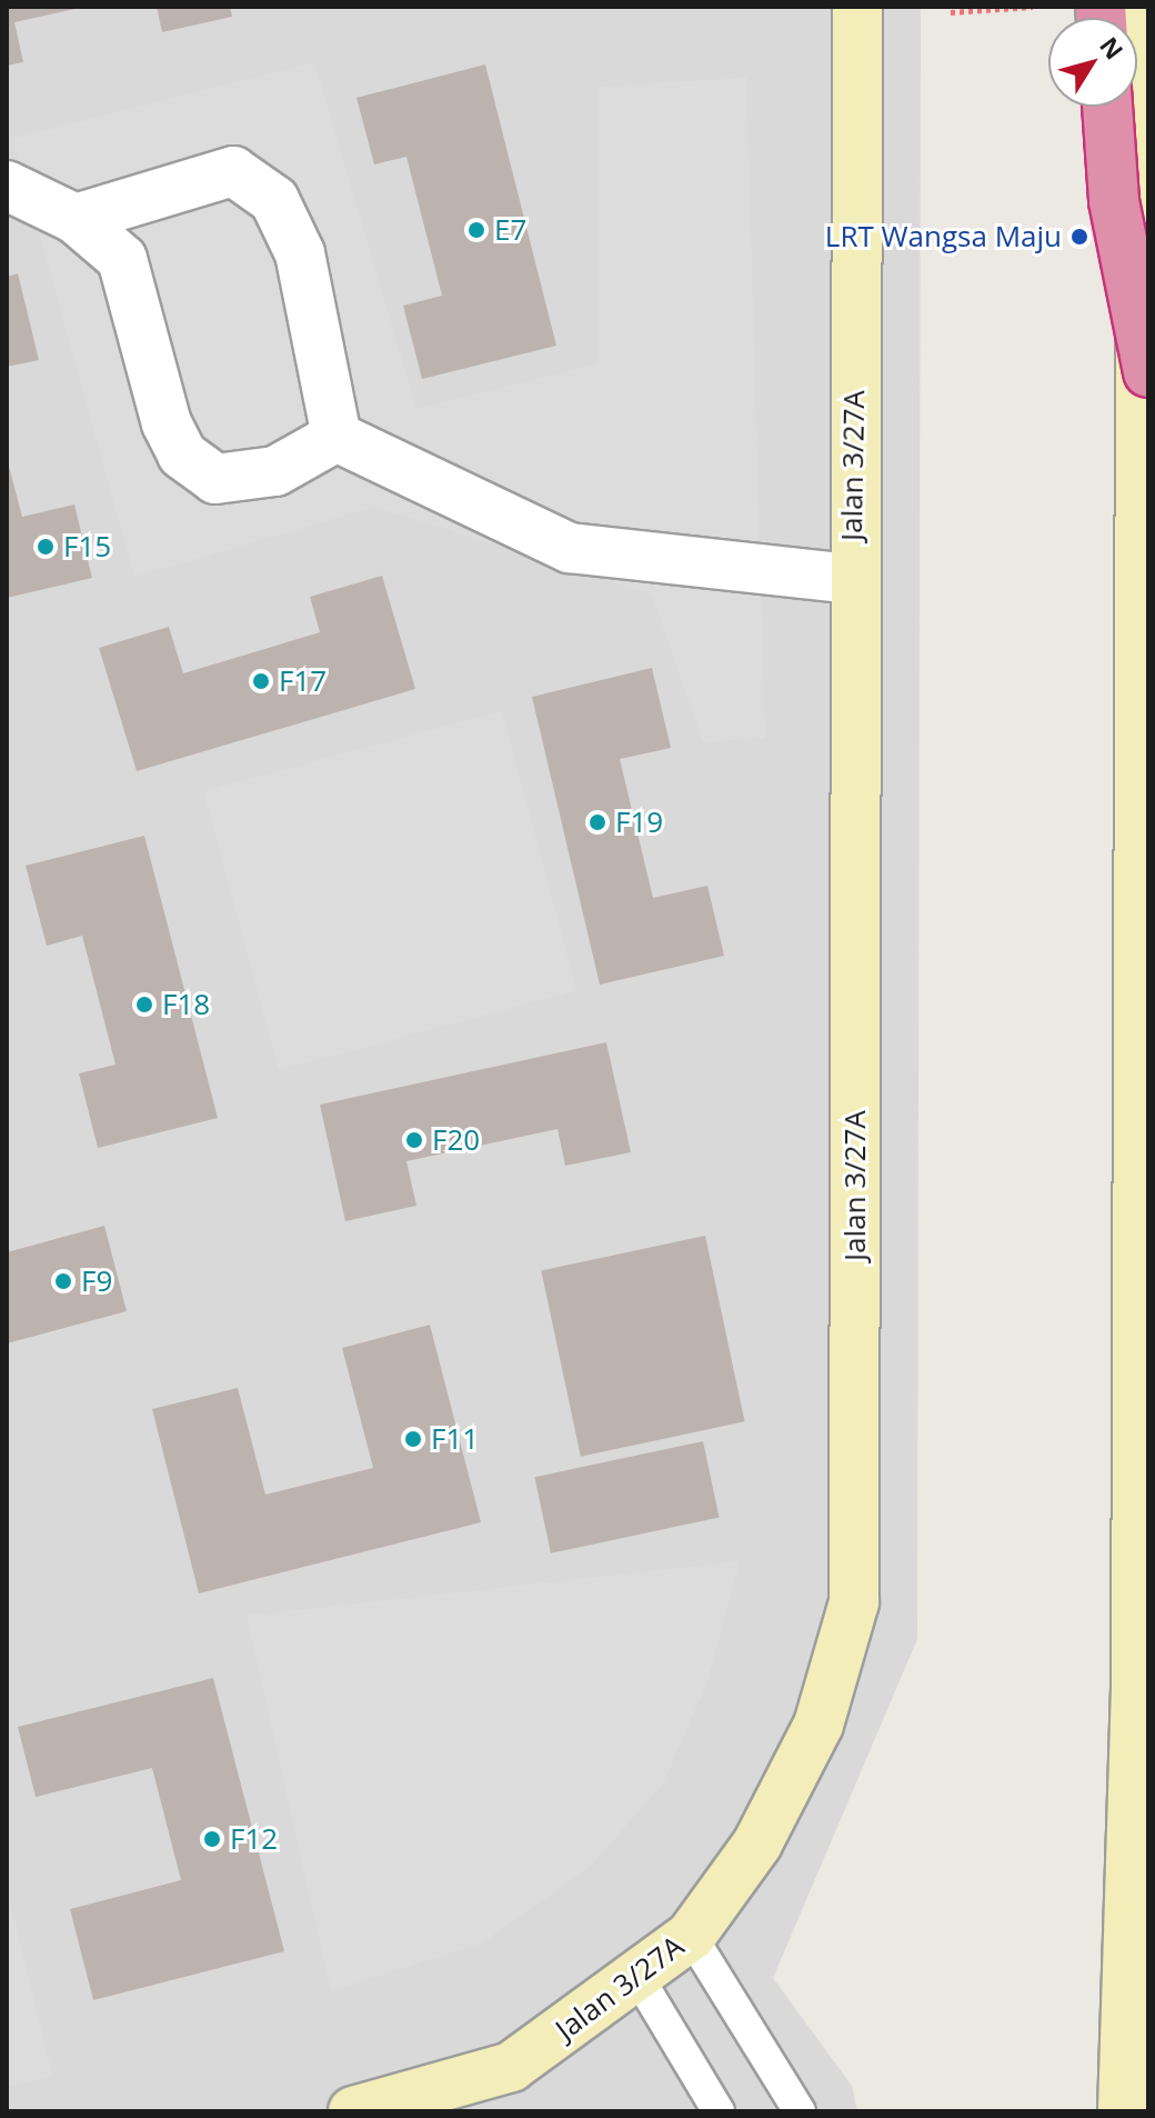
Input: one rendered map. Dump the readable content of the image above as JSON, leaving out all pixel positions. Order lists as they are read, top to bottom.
{
  "streets": {
    "street": ["Jalan 3/27A"]
  },
  "places": [
    "E7",
    "LRT Wangsa Maju",
    "F15",
    "F17",
    "F19",
    "F18",
    "F20",
    "F9",
    "F11",
    "F12"
  ],
  "north": "top right"
}
